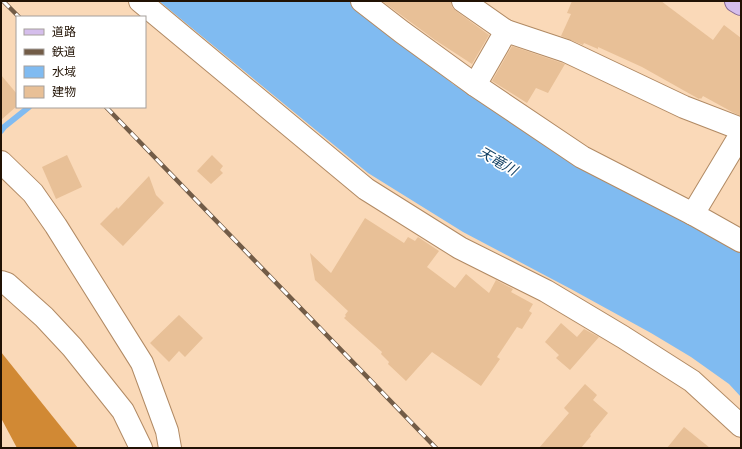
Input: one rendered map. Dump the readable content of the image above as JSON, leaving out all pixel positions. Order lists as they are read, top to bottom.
{
  "water": ["天竜川"],
  "legend": [
    "道路",
    "鉄道",
    "水域",
    "建物"
  ]
}
